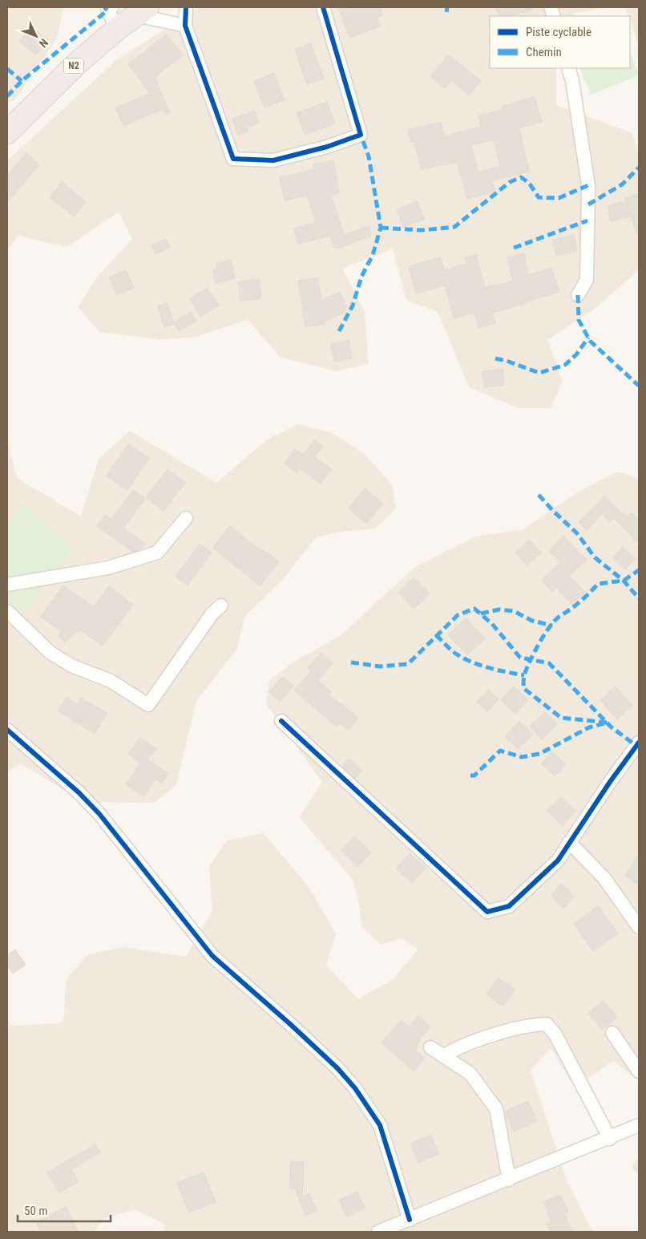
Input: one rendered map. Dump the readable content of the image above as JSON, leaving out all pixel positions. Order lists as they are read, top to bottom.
{
  "streets": {
    "highway": ["N2"]
  },
  "legend": ["Piste cyclable", "Chemin"],
  "scale_bar": "50 m",
  "north": "bottom right"
}
